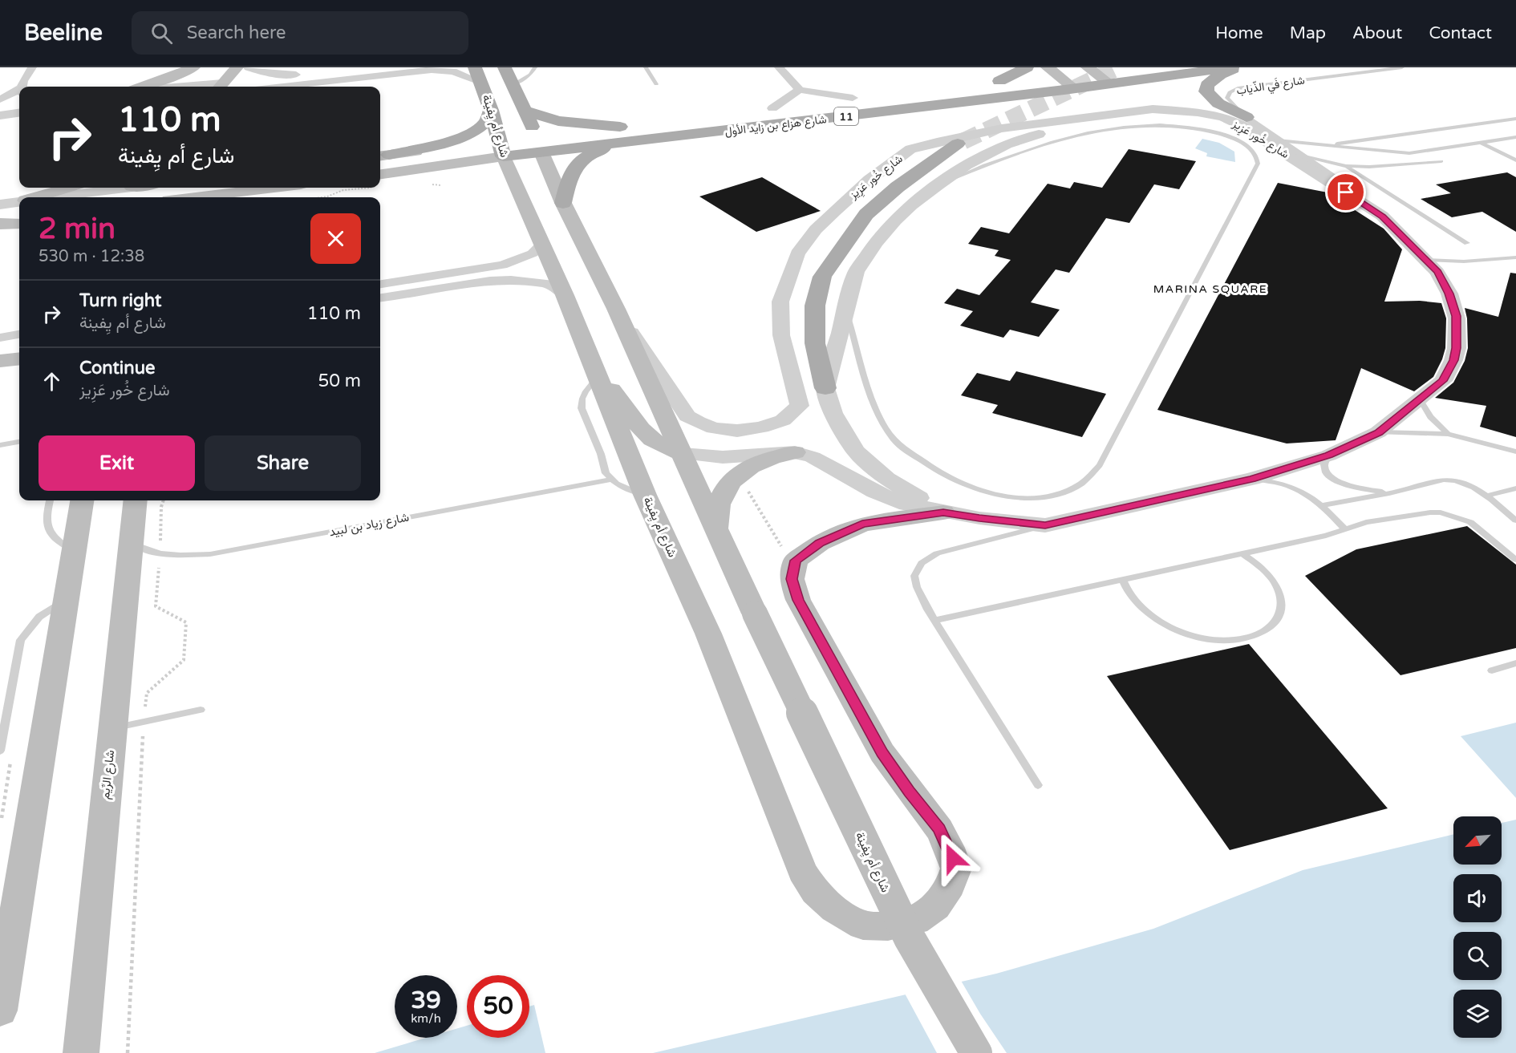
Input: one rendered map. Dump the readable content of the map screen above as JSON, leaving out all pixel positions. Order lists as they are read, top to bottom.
{
  "streets": {
    "main road": [
      "11",
      "شارع هزاع بن زايد الأول",
      "شارع أم يِفينة",
      "شارع الرِّيم"
    ],
    "street": ["شارع خُور عَزِيز"],
    "lane": ["شارع فَي الذّياب", "شارع زياد بن لبيد"]
  },
  "crossings": [
    ["شارع فَي الذّياب", "شارع خُور عَزِيز"],
    ["شارع هزاع بن زايد الأول", "شارع أم يِفينة"],
    ["شارع أم يِفينة", "شارع خُور عَزِيز"],
    ["شارع زياد بن لبيد", "شارع الرِّيم"]
  ],
  "districts": ["MARINA SQUARE"],
  "north": "bottom left",
  "page": {
    "header": "Beeline",
    "search": "Search here",
    "nav": [
      "Home",
      "Map",
      "About",
      "Contact"
    ],
    "turn": ["110 m", "شارع أم يِفينة"],
    "heading": ["2 min", "530 m · 12:38"],
    "list": [
      {
        "name": "Turn right",
        "note": "شارع أم يِفينة",
        "value": "110 m"
      },
      {
        "name": "Continue",
        "note": "شارع خُور عَزِيز",
        "value": "50 m"
      }
    ],
    "buttons": ["Exit", "Share"],
    "speed": "39 km/h",
    "limit": "50"
  }
}
